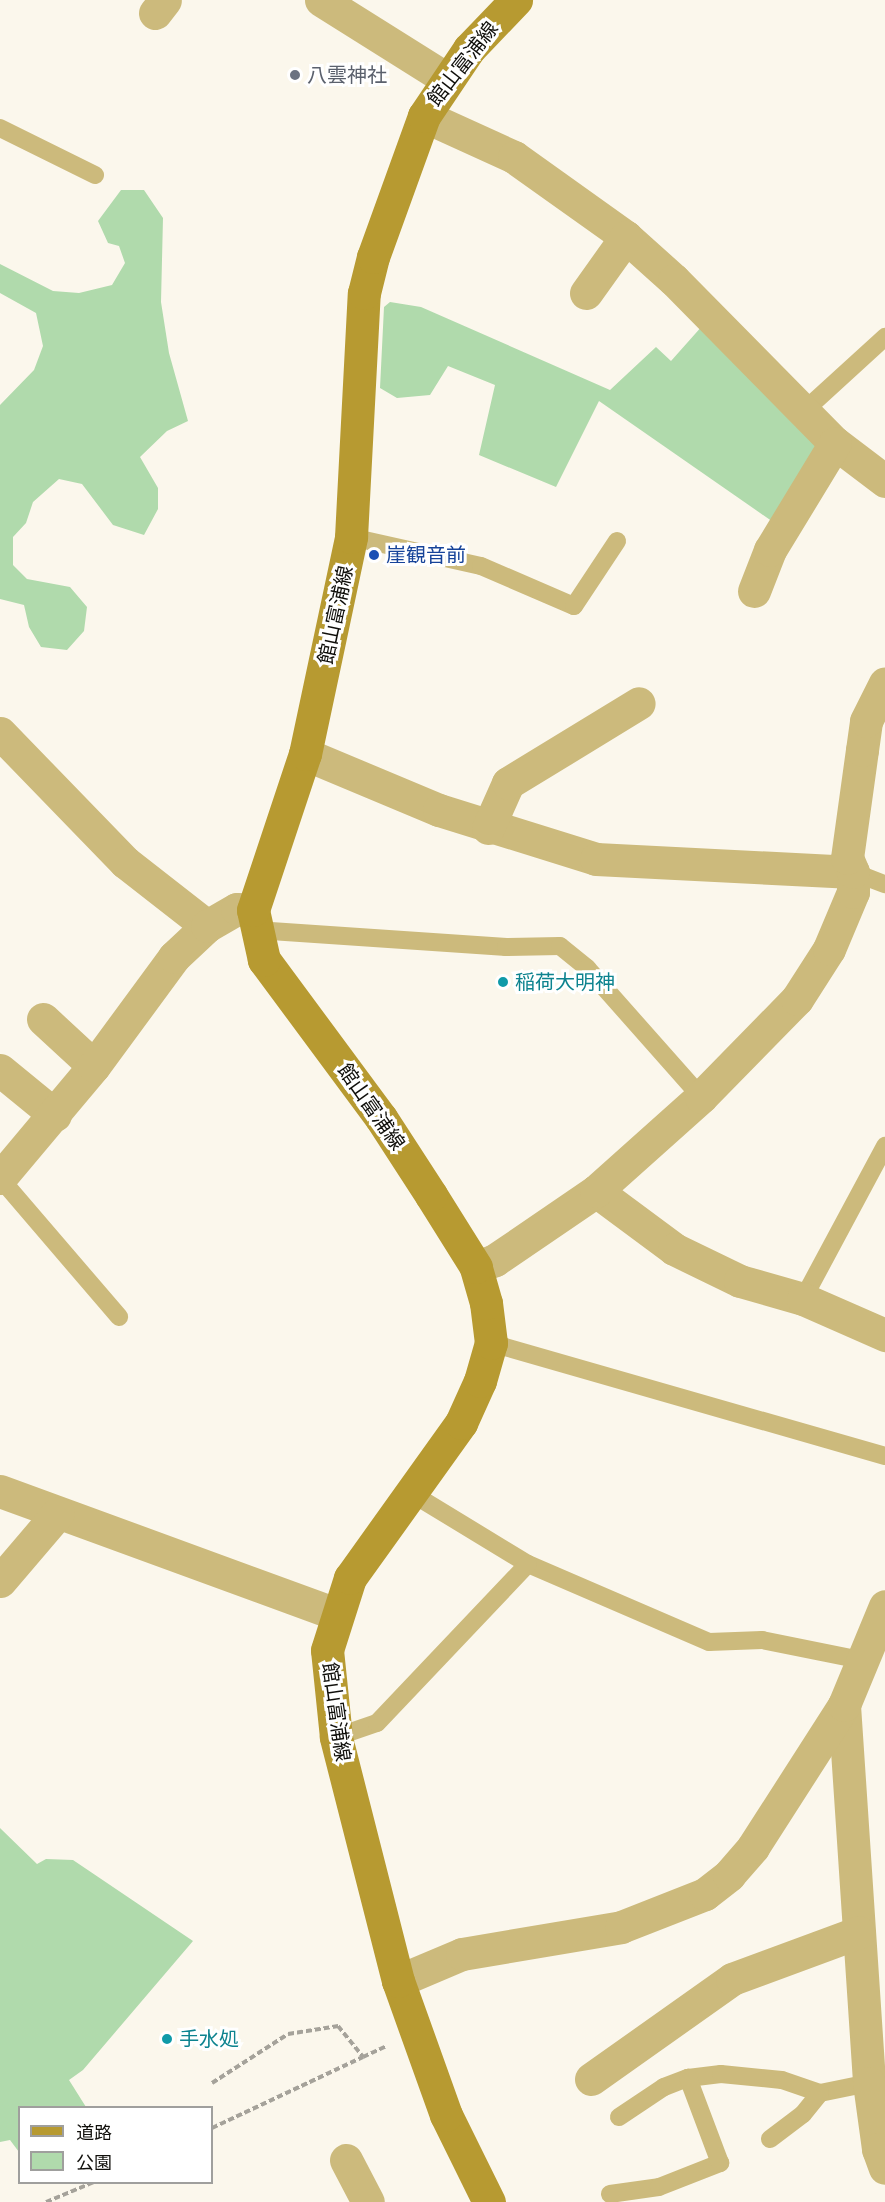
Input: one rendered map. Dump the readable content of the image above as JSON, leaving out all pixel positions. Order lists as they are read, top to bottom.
{
  "streets": {
    "main road": ["館山富浦線"]
  },
  "places": [
    "八雲神社",
    "崖観音前",
    "稲荷大明神",
    "手水処"
  ],
  "legend": ["道路", "公園"]
}
